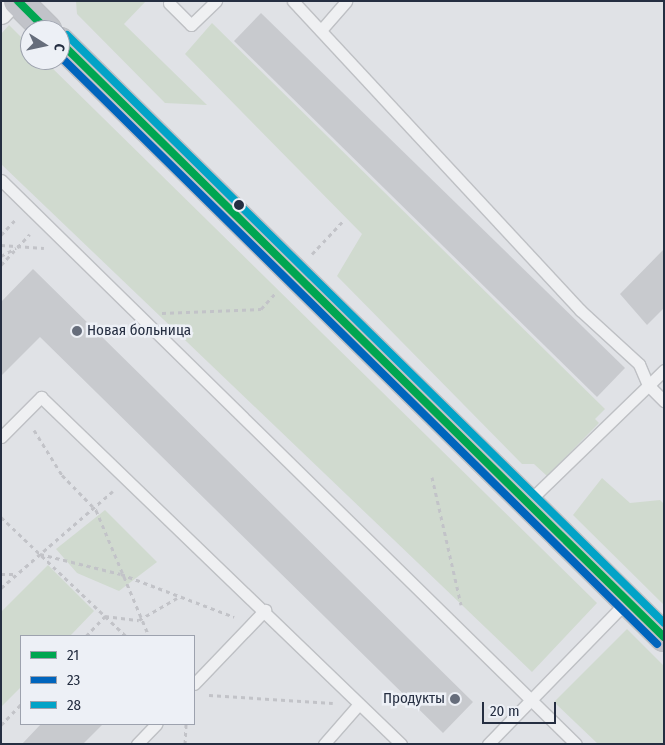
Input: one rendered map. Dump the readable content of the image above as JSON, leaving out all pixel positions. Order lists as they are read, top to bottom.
{
  "places": ["Новая больница", "Продукты"],
  "lines": ["transit line 21", "transit line 28", "transit line 23"],
  "legend": ["21", "23", "28"],
  "scale_bar": "20 m",
  "north": "right"
}
